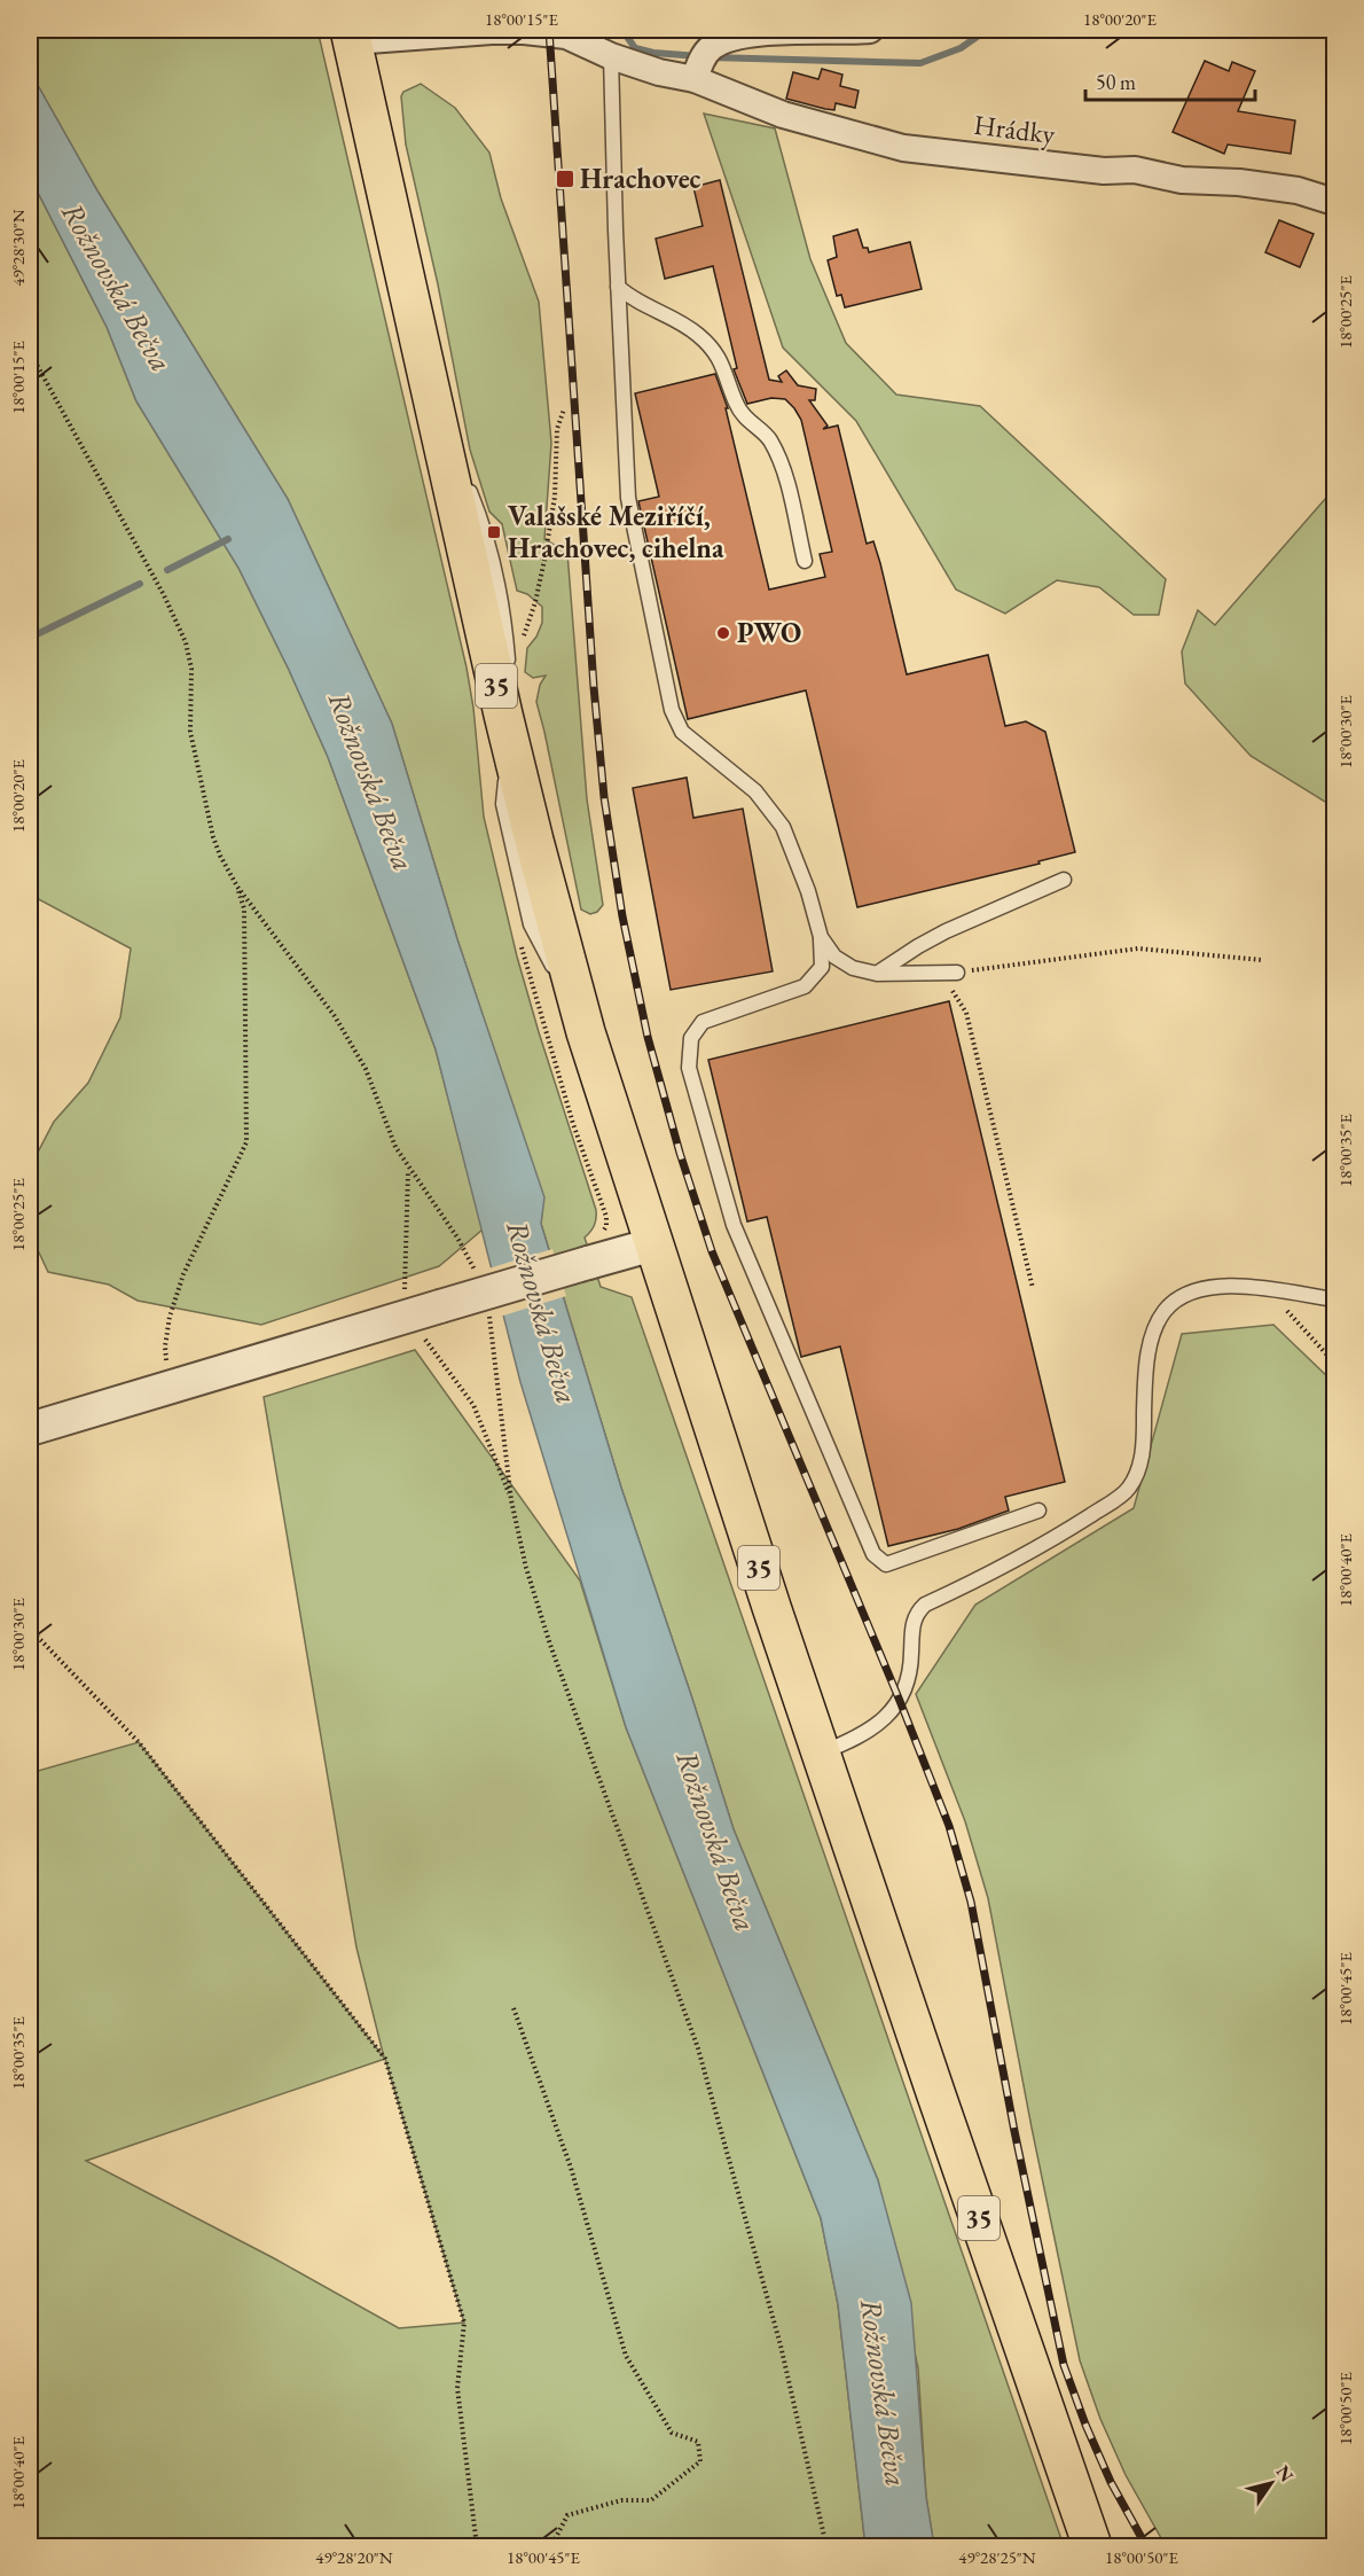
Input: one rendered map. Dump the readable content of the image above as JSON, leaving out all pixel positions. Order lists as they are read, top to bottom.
{
  "streets": {
    "main road": ["35"],
    "street": ["Hrádky"]
  },
  "crossings": [
    ["Hrádky", "35"]
  ],
  "water": ["Rožnovská Bečva"],
  "places": {
    "transit": ["Hrachovec", "Valašské Meziříčí, Hrachovec, cihelna"],
    "other": ["PWO"]
  },
  "scale_bar": "50 m",
  "north": "top right",
  "coordinates": [
    "18°00'15\"E",
    "18°00'20\"E",
    "49°28'30\"N",
    "18°00'25\"E",
    "18°00'30\"E",
    "18°00'35\"E",
    "18°00'40\"E",
    "18°00'45\"E",
    "18°00'50\"E",
    "49°28'20\"N",
    "49°28'25\"N"
  ]
}
